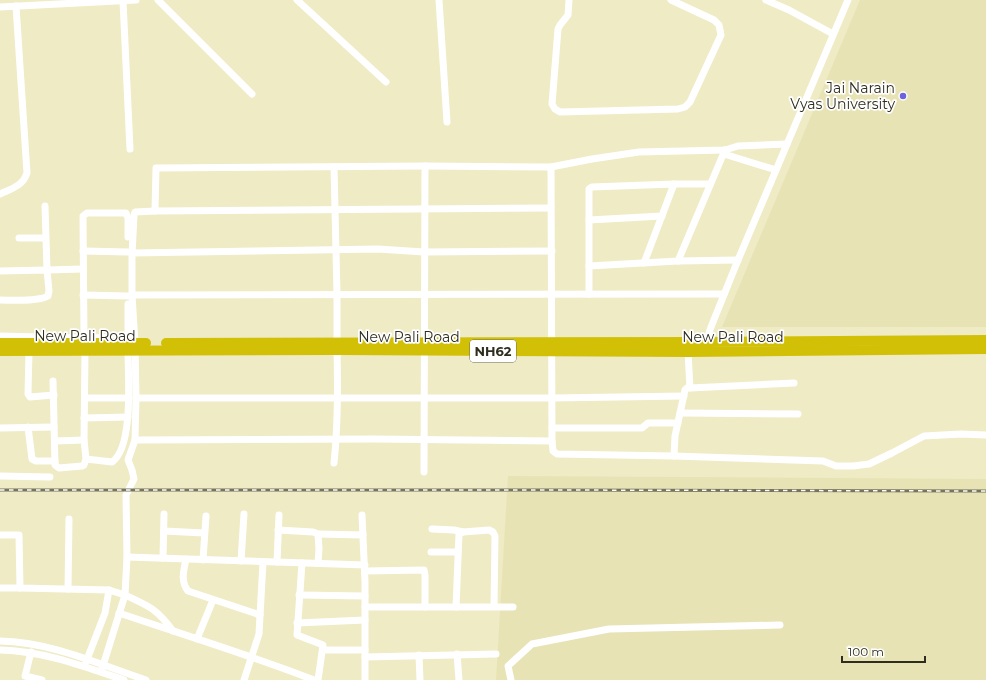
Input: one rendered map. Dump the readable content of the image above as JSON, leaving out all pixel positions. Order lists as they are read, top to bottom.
{
  "streets": {
    "highway": ["New Pali Road", "NH62"]
  },
  "places": ["Jai Narain Vyas University"],
  "scale_bar": "100 m"
}
